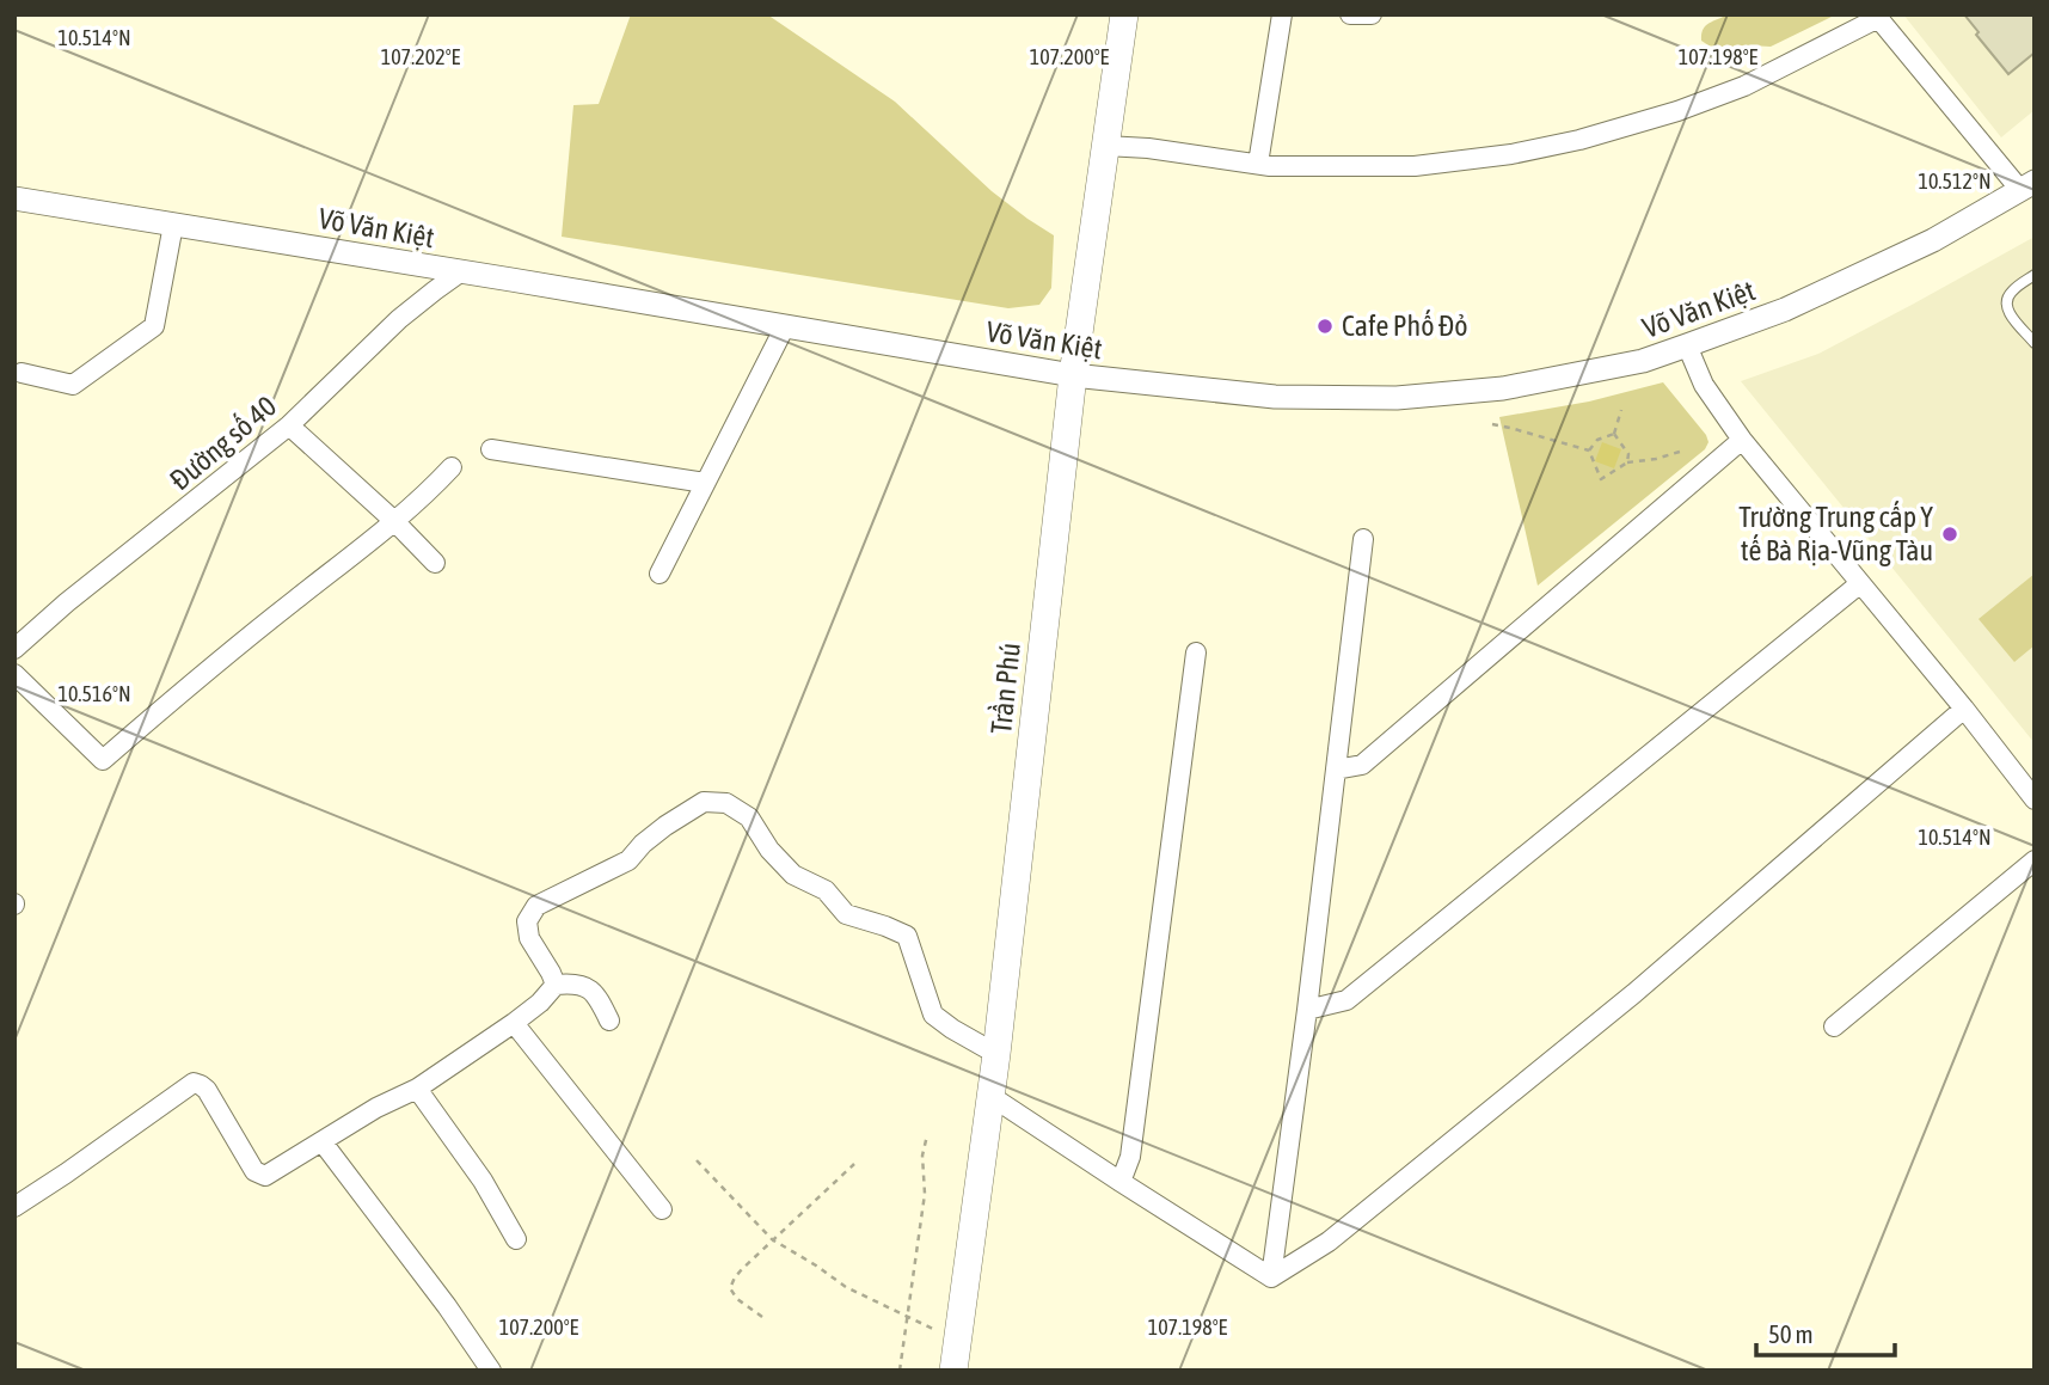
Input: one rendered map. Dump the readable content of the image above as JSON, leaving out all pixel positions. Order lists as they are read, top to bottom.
{
  "streets": {
    "main road": ["Trần Phú"],
    "street": ["Võ Văn Kiệt", "Đường số 40"]
  },
  "crossings": [
    ["Võ Văn Kiệt", "Đường số 40"],
    ["Võ Văn Kiệt", "Trần Phú"]
  ],
  "places": ["Cafe Phố Đỏ", "Trường Trung cấp Y tế Bà Rịa-Vũng Tàu"],
  "scale_bar": "50 m",
  "coordinates": [
    "10.514°N",
    "107.200°E",
    "107.202°E",
    "107.198°E",
    "10.512°N",
    "10.516°N"
  ]
}
